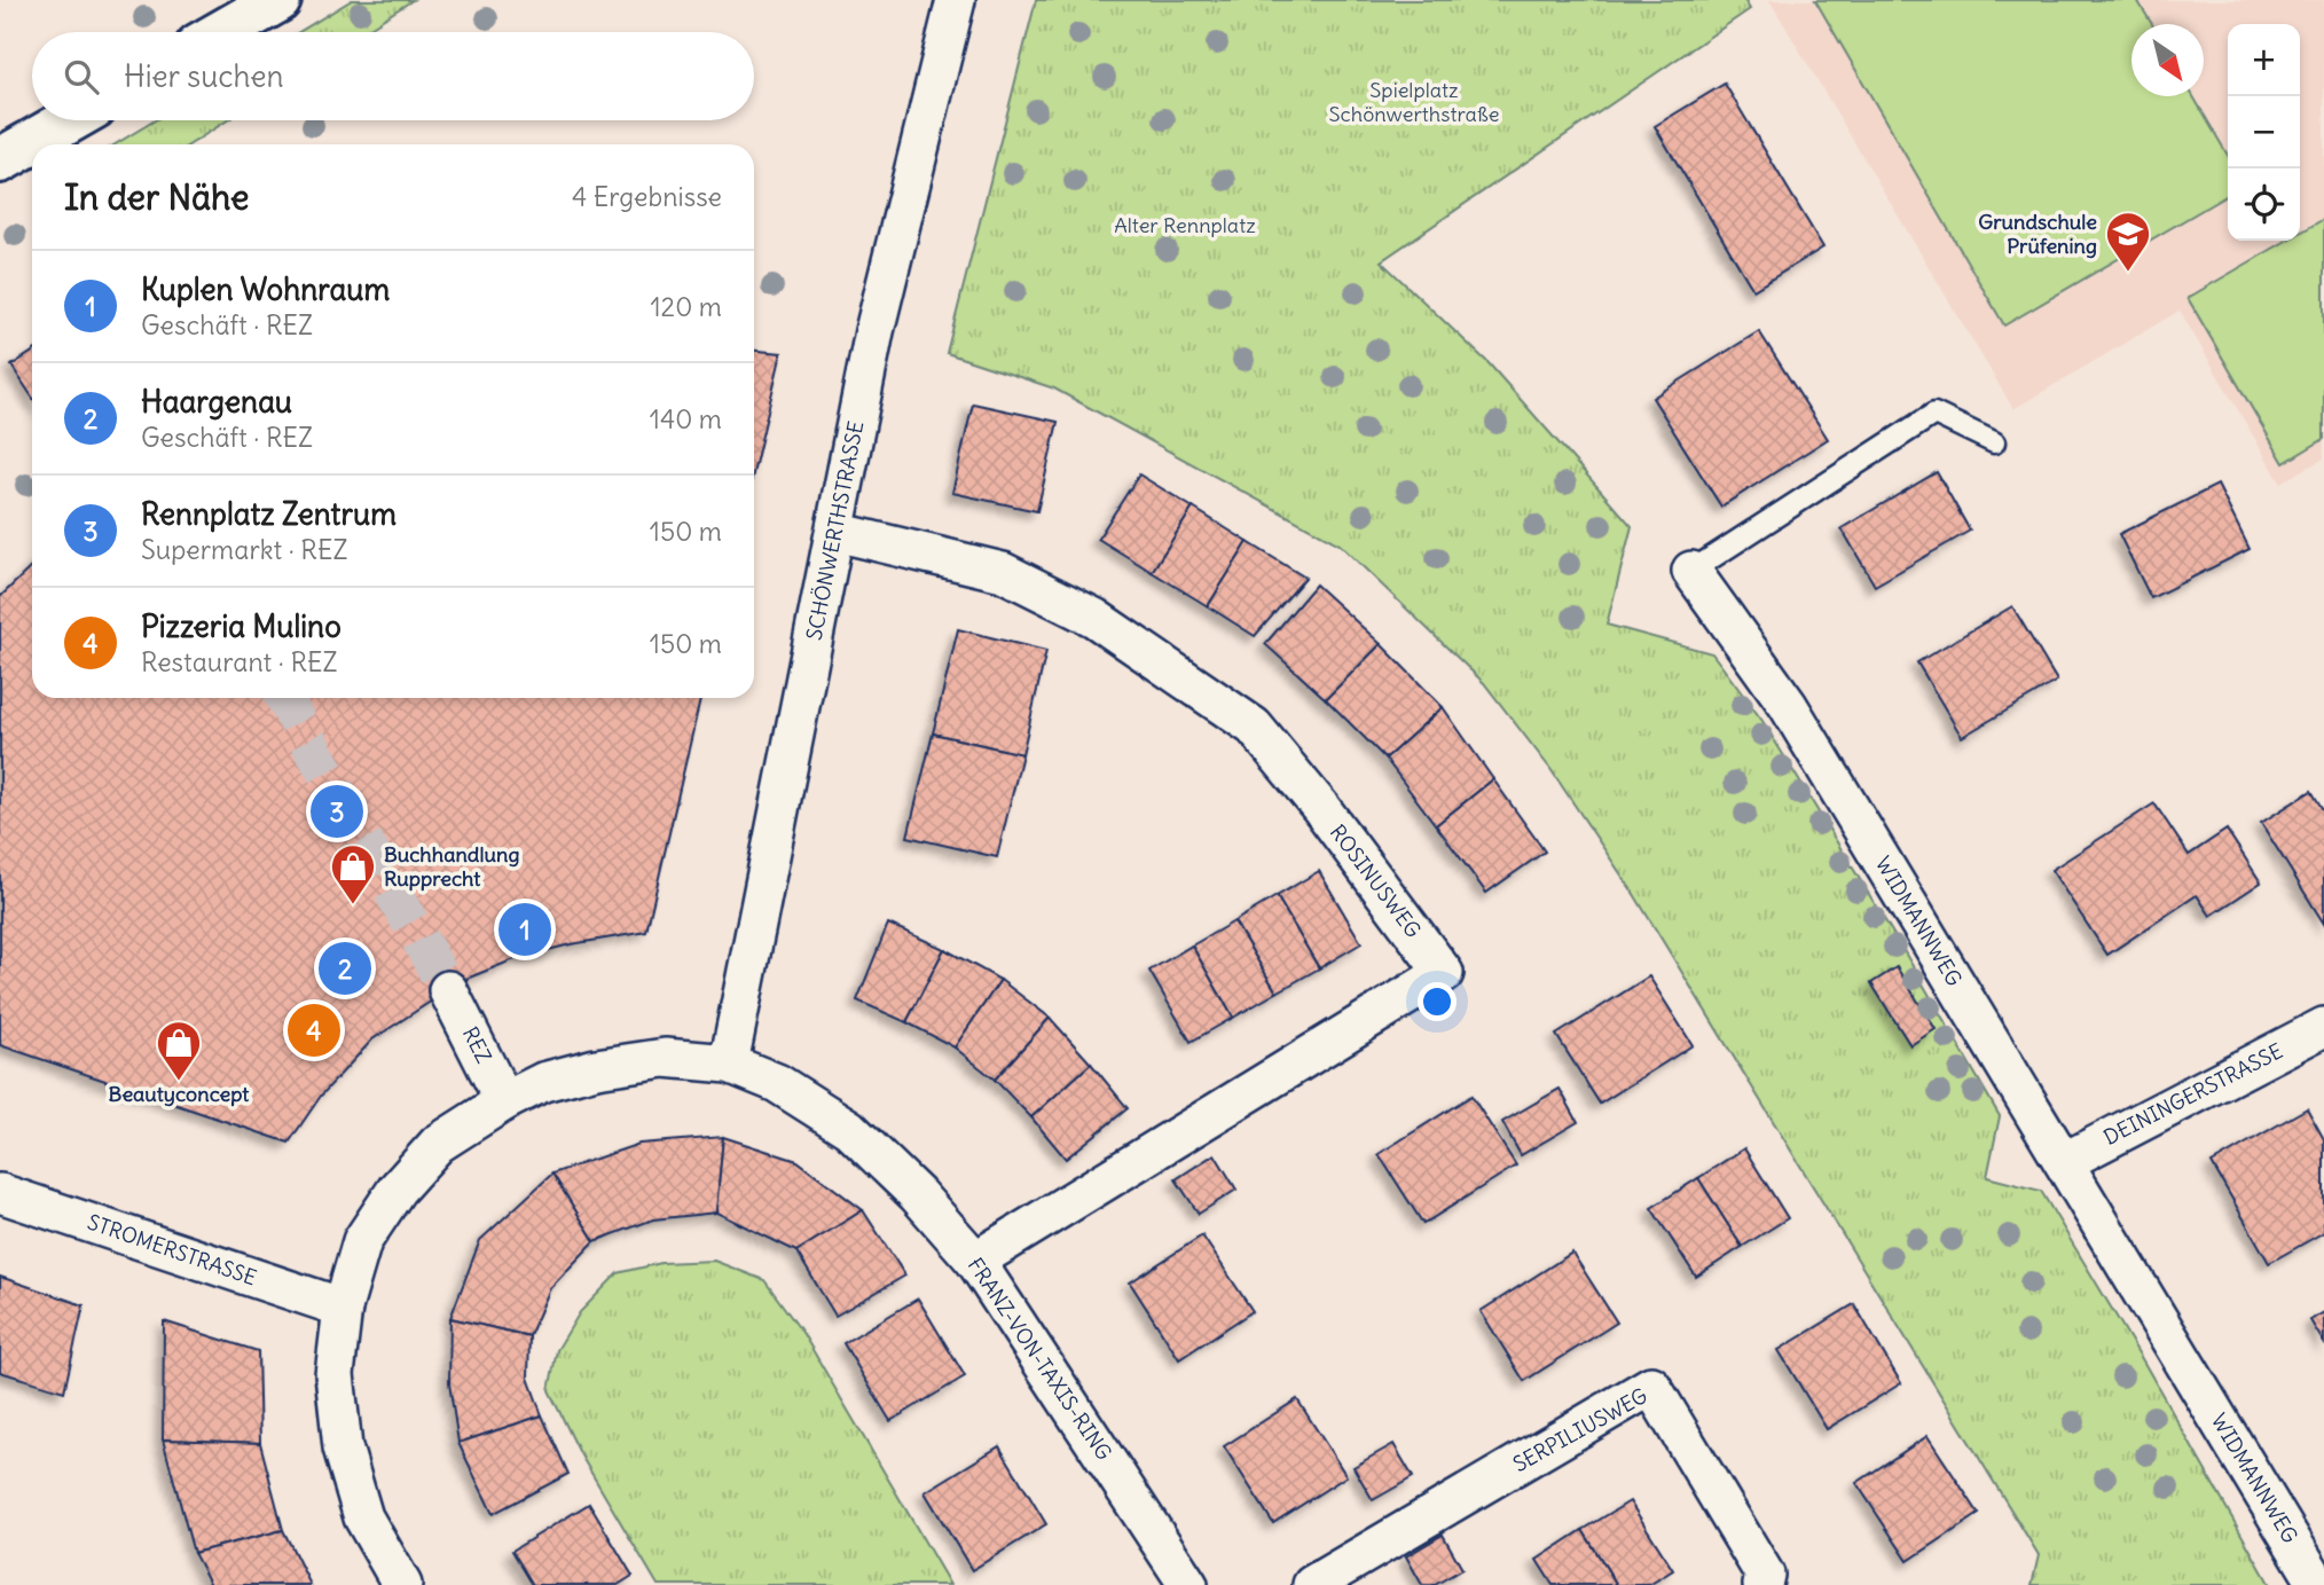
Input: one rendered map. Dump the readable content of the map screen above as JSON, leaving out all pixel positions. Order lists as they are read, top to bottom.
{
  "streets": {
    "street": [
      "SCHÖNWERTHSTRASSE",
      "ROSINUSWEG",
      "WIDMANNWEG",
      "REZ",
      "DEININGERSTRASSE",
      "STROMERSTRASSE",
      "FRANZ-VON-TAXIS-RING",
      "SERPILIUSWEG"
    ]
  },
  "crossings": [
    ["SCHÖNWERTHSTRASSE", "ROSINUSWEG"],
    ["SCHÖNWERTHSTRASSE", "FRANZ-VON-TAXIS-RING"],
    ["ROSINUSWEG", "FRANZ-VON-TAXIS-RING"],
    ["WIDMANNWEG", "DEININGERSTRASSE"],
    ["REZ", "FRANZ-VON-TAXIS-RING"],
    ["STROMERSTRASSE", "FRANZ-VON-TAXIS-RING"]
  ],
  "parks": ["Spielplatz Schönwerthstraße", "Alter Rennplatz"],
  "places": {
    "school or university": ["Grundschule Prüfening"],
    "shop": ["Buchhandlung Rupprecht", "Beautyconcept"]
  },
  "north": "bottom right",
  "page": {
    "map_buttons": ["+", "−"],
    "search": "Hier suchen",
    "heading": ["In der Nähe", "4 Ergebnisse"],
    "list": [
      {
        "mark": "1",
        "name": "Kuplen Wohnraum",
        "note": "Geschäft · REZ",
        "value": "120 m"
      },
      {
        "mark": "2",
        "name": "Haargenau",
        "note": "Geschäft · REZ",
        "value": "140 m"
      },
      {
        "mark": "3",
        "name": "Rennplatz Zentrum",
        "note": "Supermarkt · REZ",
        "value": "150 m"
      },
      {
        "mark": "4",
        "name": "Pizzeria Mulino",
        "note": "Restaurant · REZ",
        "value": "150 m"
      }
    ],
    "pins": [
      "3",
      "1",
      "2",
      "4"
    ]
  }
}
